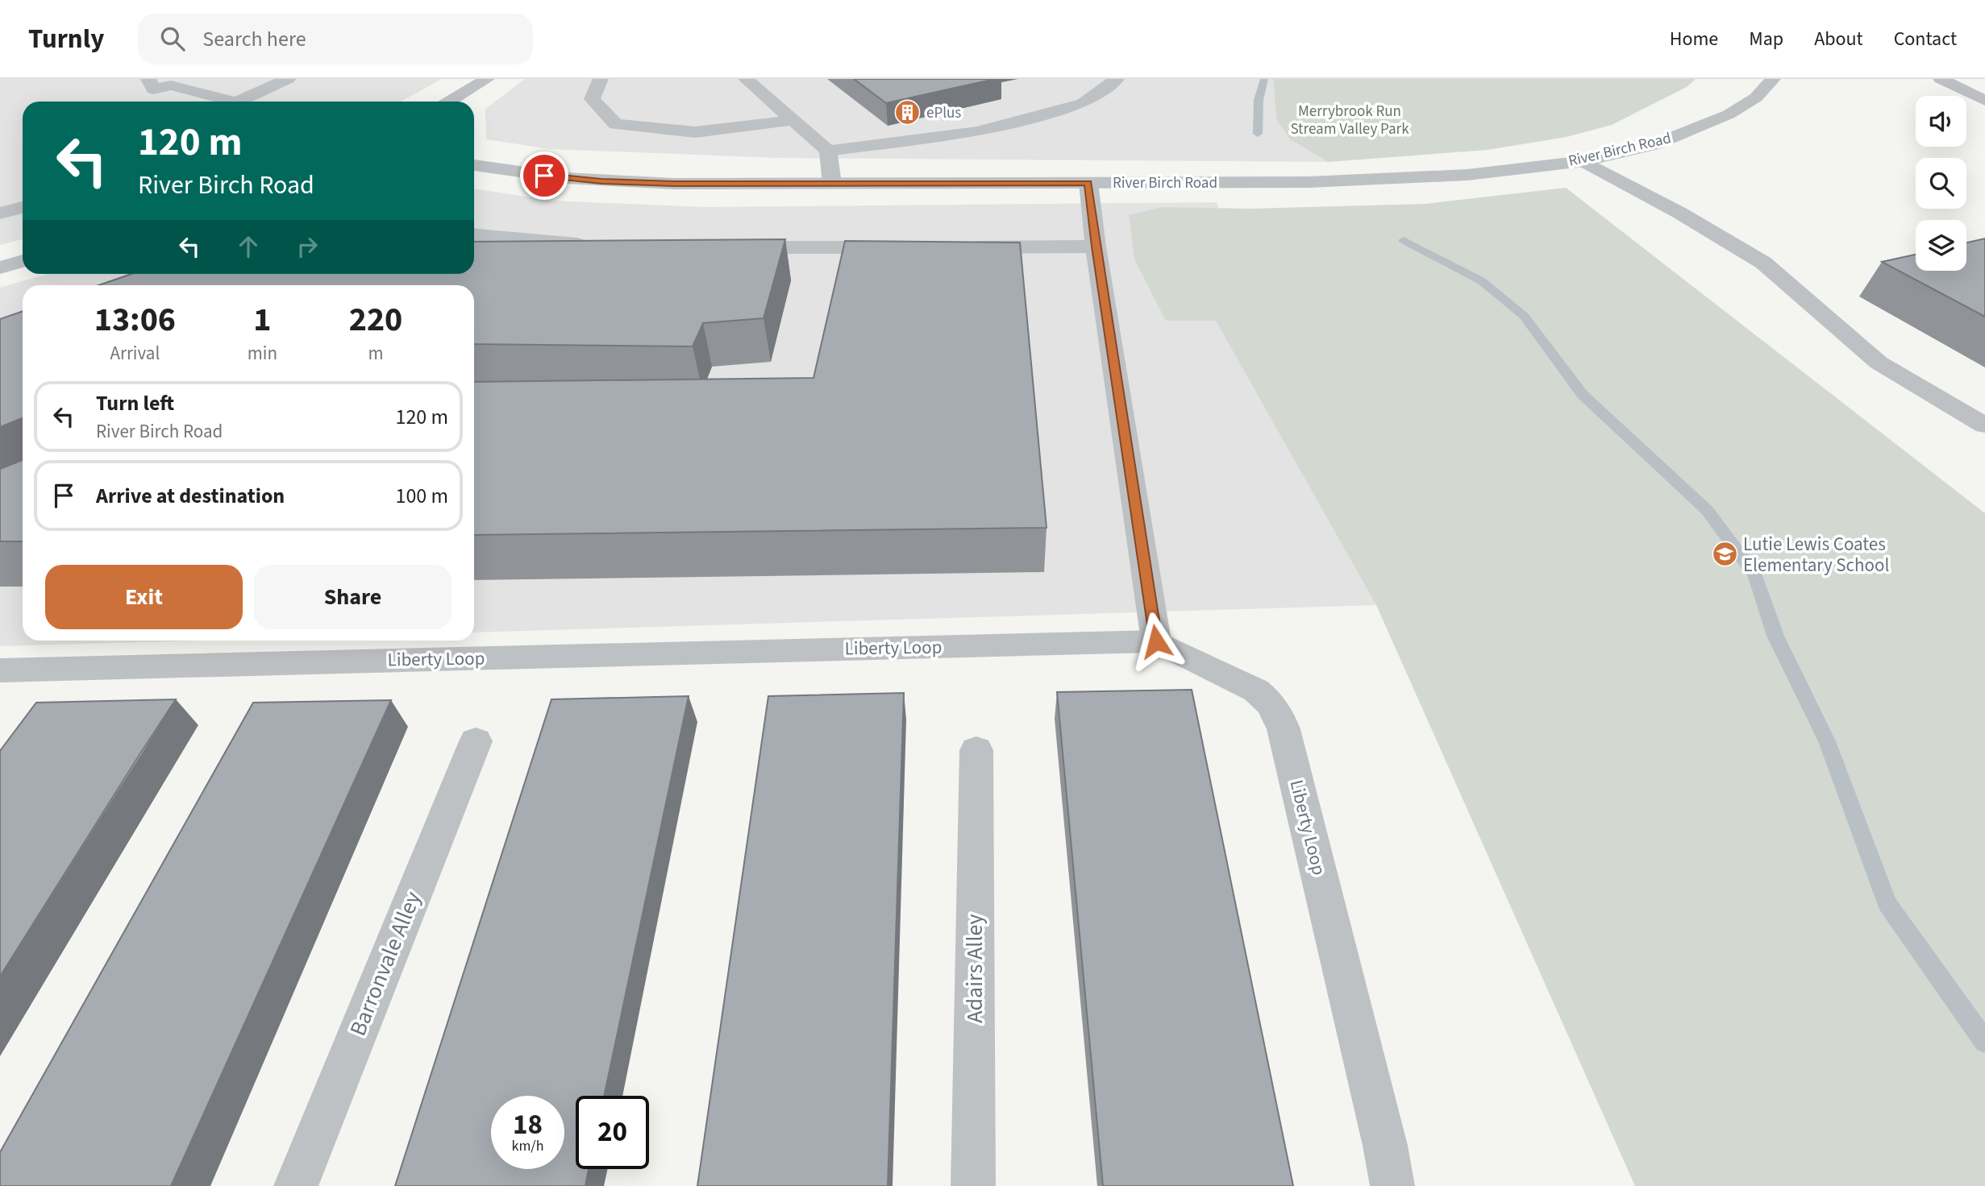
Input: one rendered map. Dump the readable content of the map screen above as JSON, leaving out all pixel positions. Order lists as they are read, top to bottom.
{
  "streets": {
    "street": [
      "River Birch Road",
      "Liberty Loop",
      "Barronvale Alley",
      "Adairs Alley"
    ]
  },
  "parks": ["Merrybrook Run Stream Valley Park"],
  "places": {
    "building": ["ePlus"],
    "school or university": ["Lutie Lewis Coates Elementary School"]
  },
  "page": {
    "header": "Turnly",
    "search": "Search here",
    "nav": [
      "Home",
      "Map",
      "About",
      "Contact"
    ],
    "turn": ["120 m", "River Birch Road"],
    "eta": [
      "13:06",
      "Arrival",
      "1",
      "min",
      "220",
      "m"
    ],
    "list": [
      {
        "name": "Turn left",
        "note": "River Birch Road",
        "value": "120 m"
      },
      {
        "name": "Arrive at destination",
        "value": "100 m"
      }
    ],
    "buttons": ["Exit", "Share"],
    "speed": "18 km/h",
    "limit": "20"
  }
}
